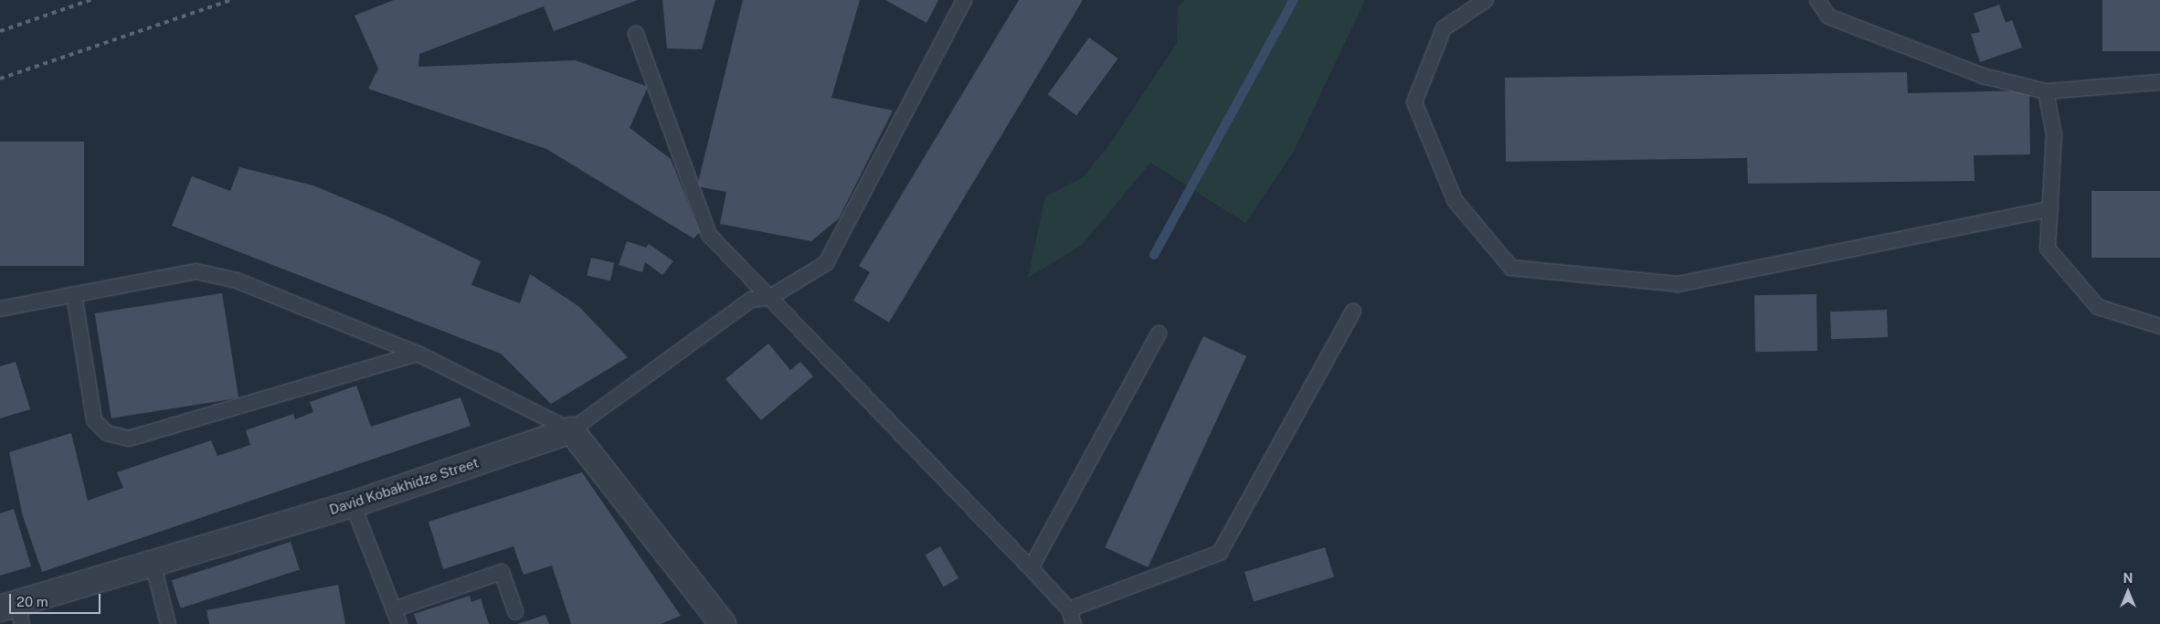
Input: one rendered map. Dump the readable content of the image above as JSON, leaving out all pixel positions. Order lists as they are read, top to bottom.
{
  "streets": {
    "street": ["David Kobakhidze Street"]
  },
  "scale_bar": "20 m",
  "north": "top"
}
